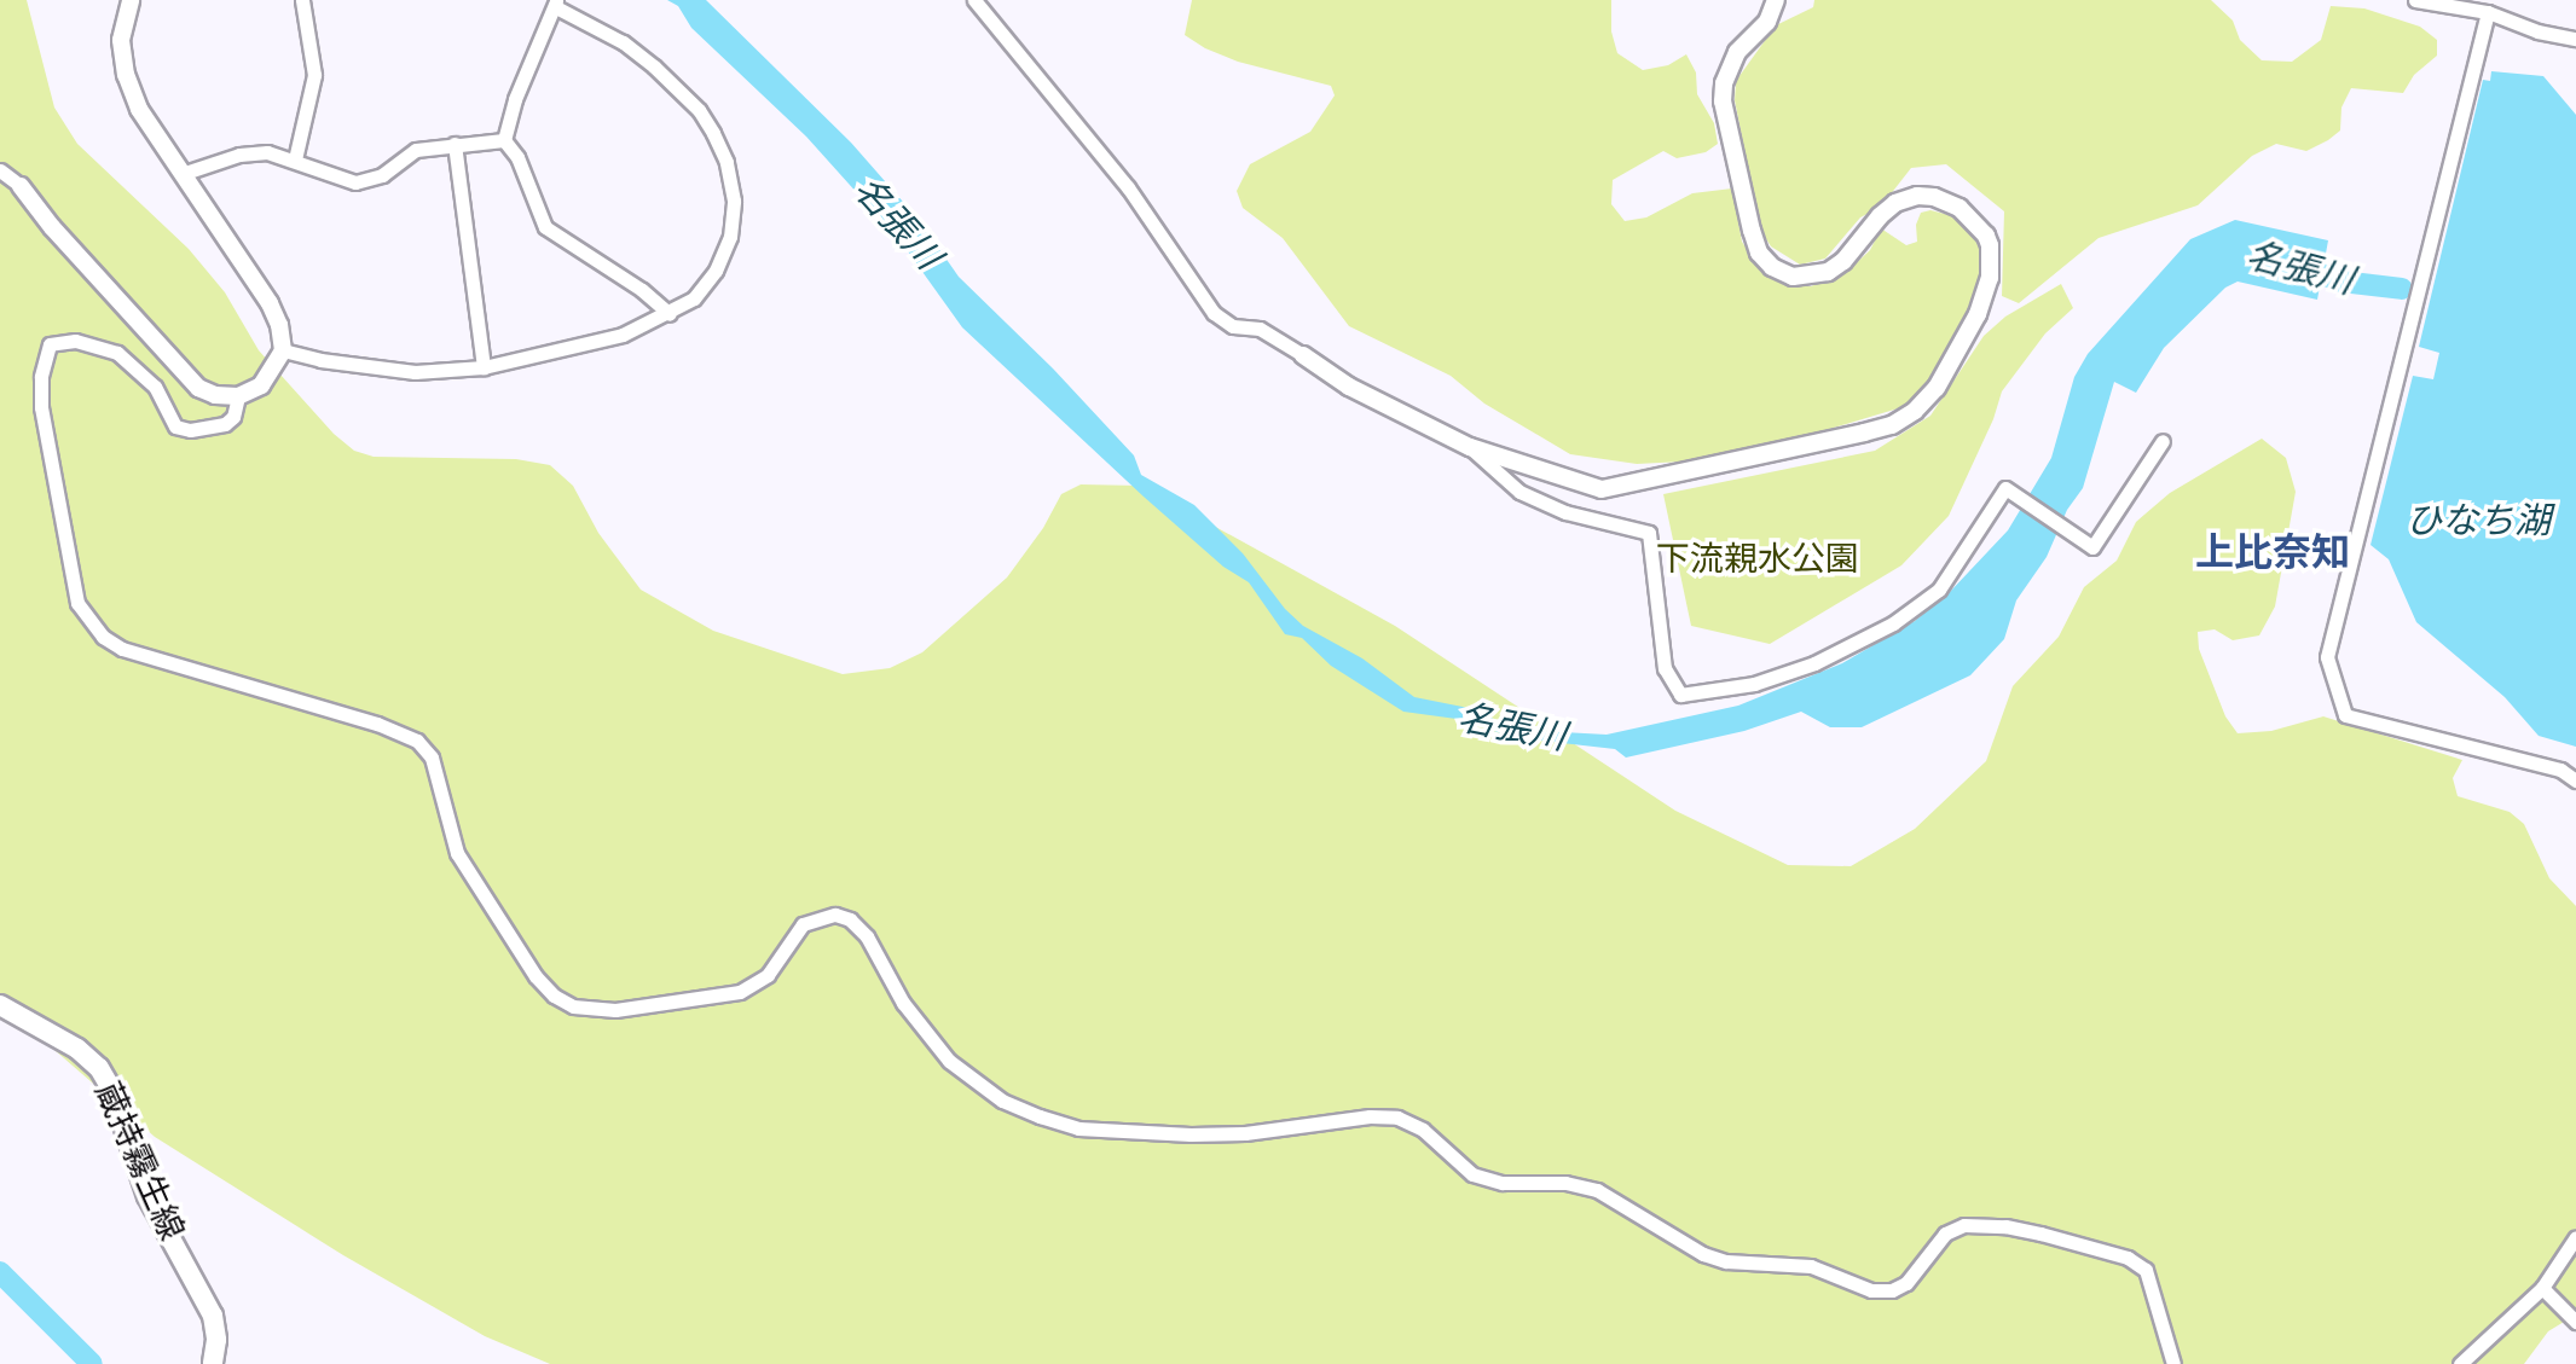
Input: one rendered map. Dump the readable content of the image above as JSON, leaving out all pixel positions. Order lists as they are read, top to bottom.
{
  "streets": {
    "main road": ["蔵持霧生線"]
  },
  "districts": ["上比奈知"],
  "water": ["名張川", "ひなち湖"],
  "parks": ["下流親水公園"]
}
